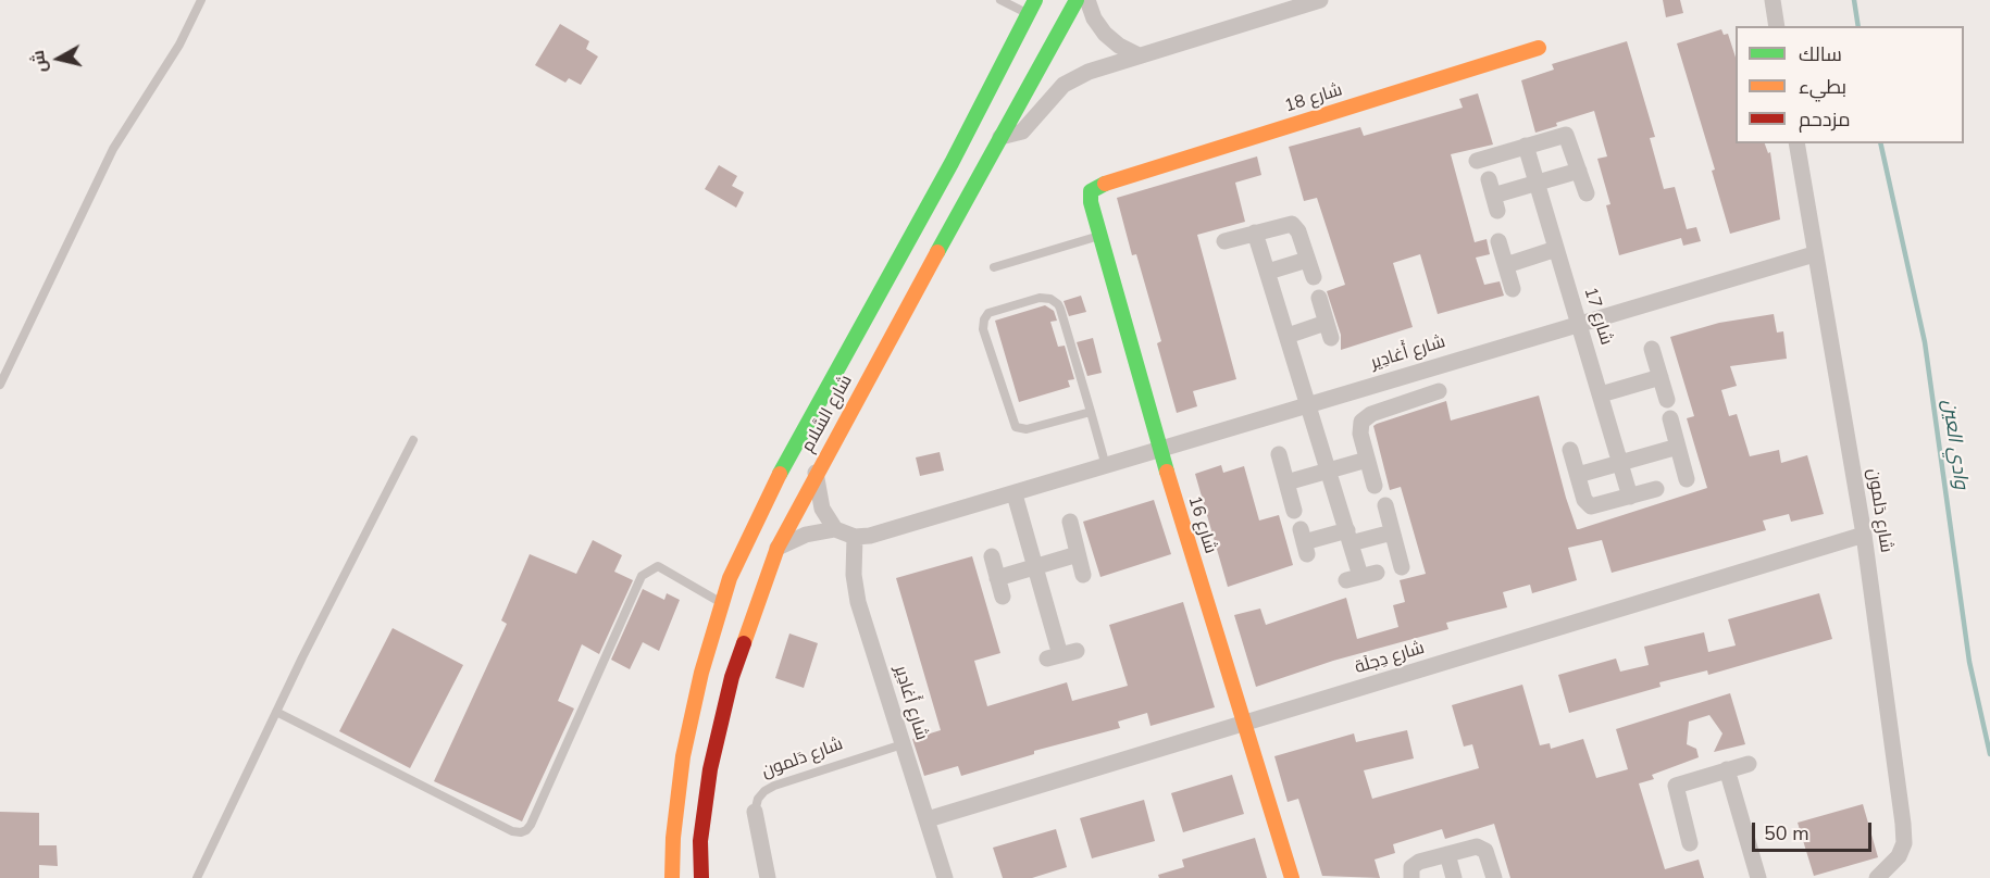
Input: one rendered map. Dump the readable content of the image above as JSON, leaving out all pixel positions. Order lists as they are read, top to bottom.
{
  "streets": {
    "street": [
      "شارع 18",
      "شارع 17",
      "شارع أَغادِير",
      "شارع السَّلام",
      "شارع دَلمون",
      "شارع 16",
      "شارع دِجلَة"
    ]
  },
  "crossings": [
    ["شارع 18", "شارع 16"],
    ["شارع 17", "شارع أَغادِير"],
    ["شارع أَغادِير", "شارع دَلمون"],
    ["شارع أَغادِير", "شارع 16"],
    ["شارع أَغادِير", "شارع دِجلَة"],
    ["شارع دَلمون", "شارع دِجلَة"],
    ["شارع 16", "شارع دِجلَة"]
  ],
  "water": ["وادي العين"],
  "legend": ["سالك", "بطيء", "مزدحم"],
  "scale_bar": "50 m",
  "north": "left"
}
